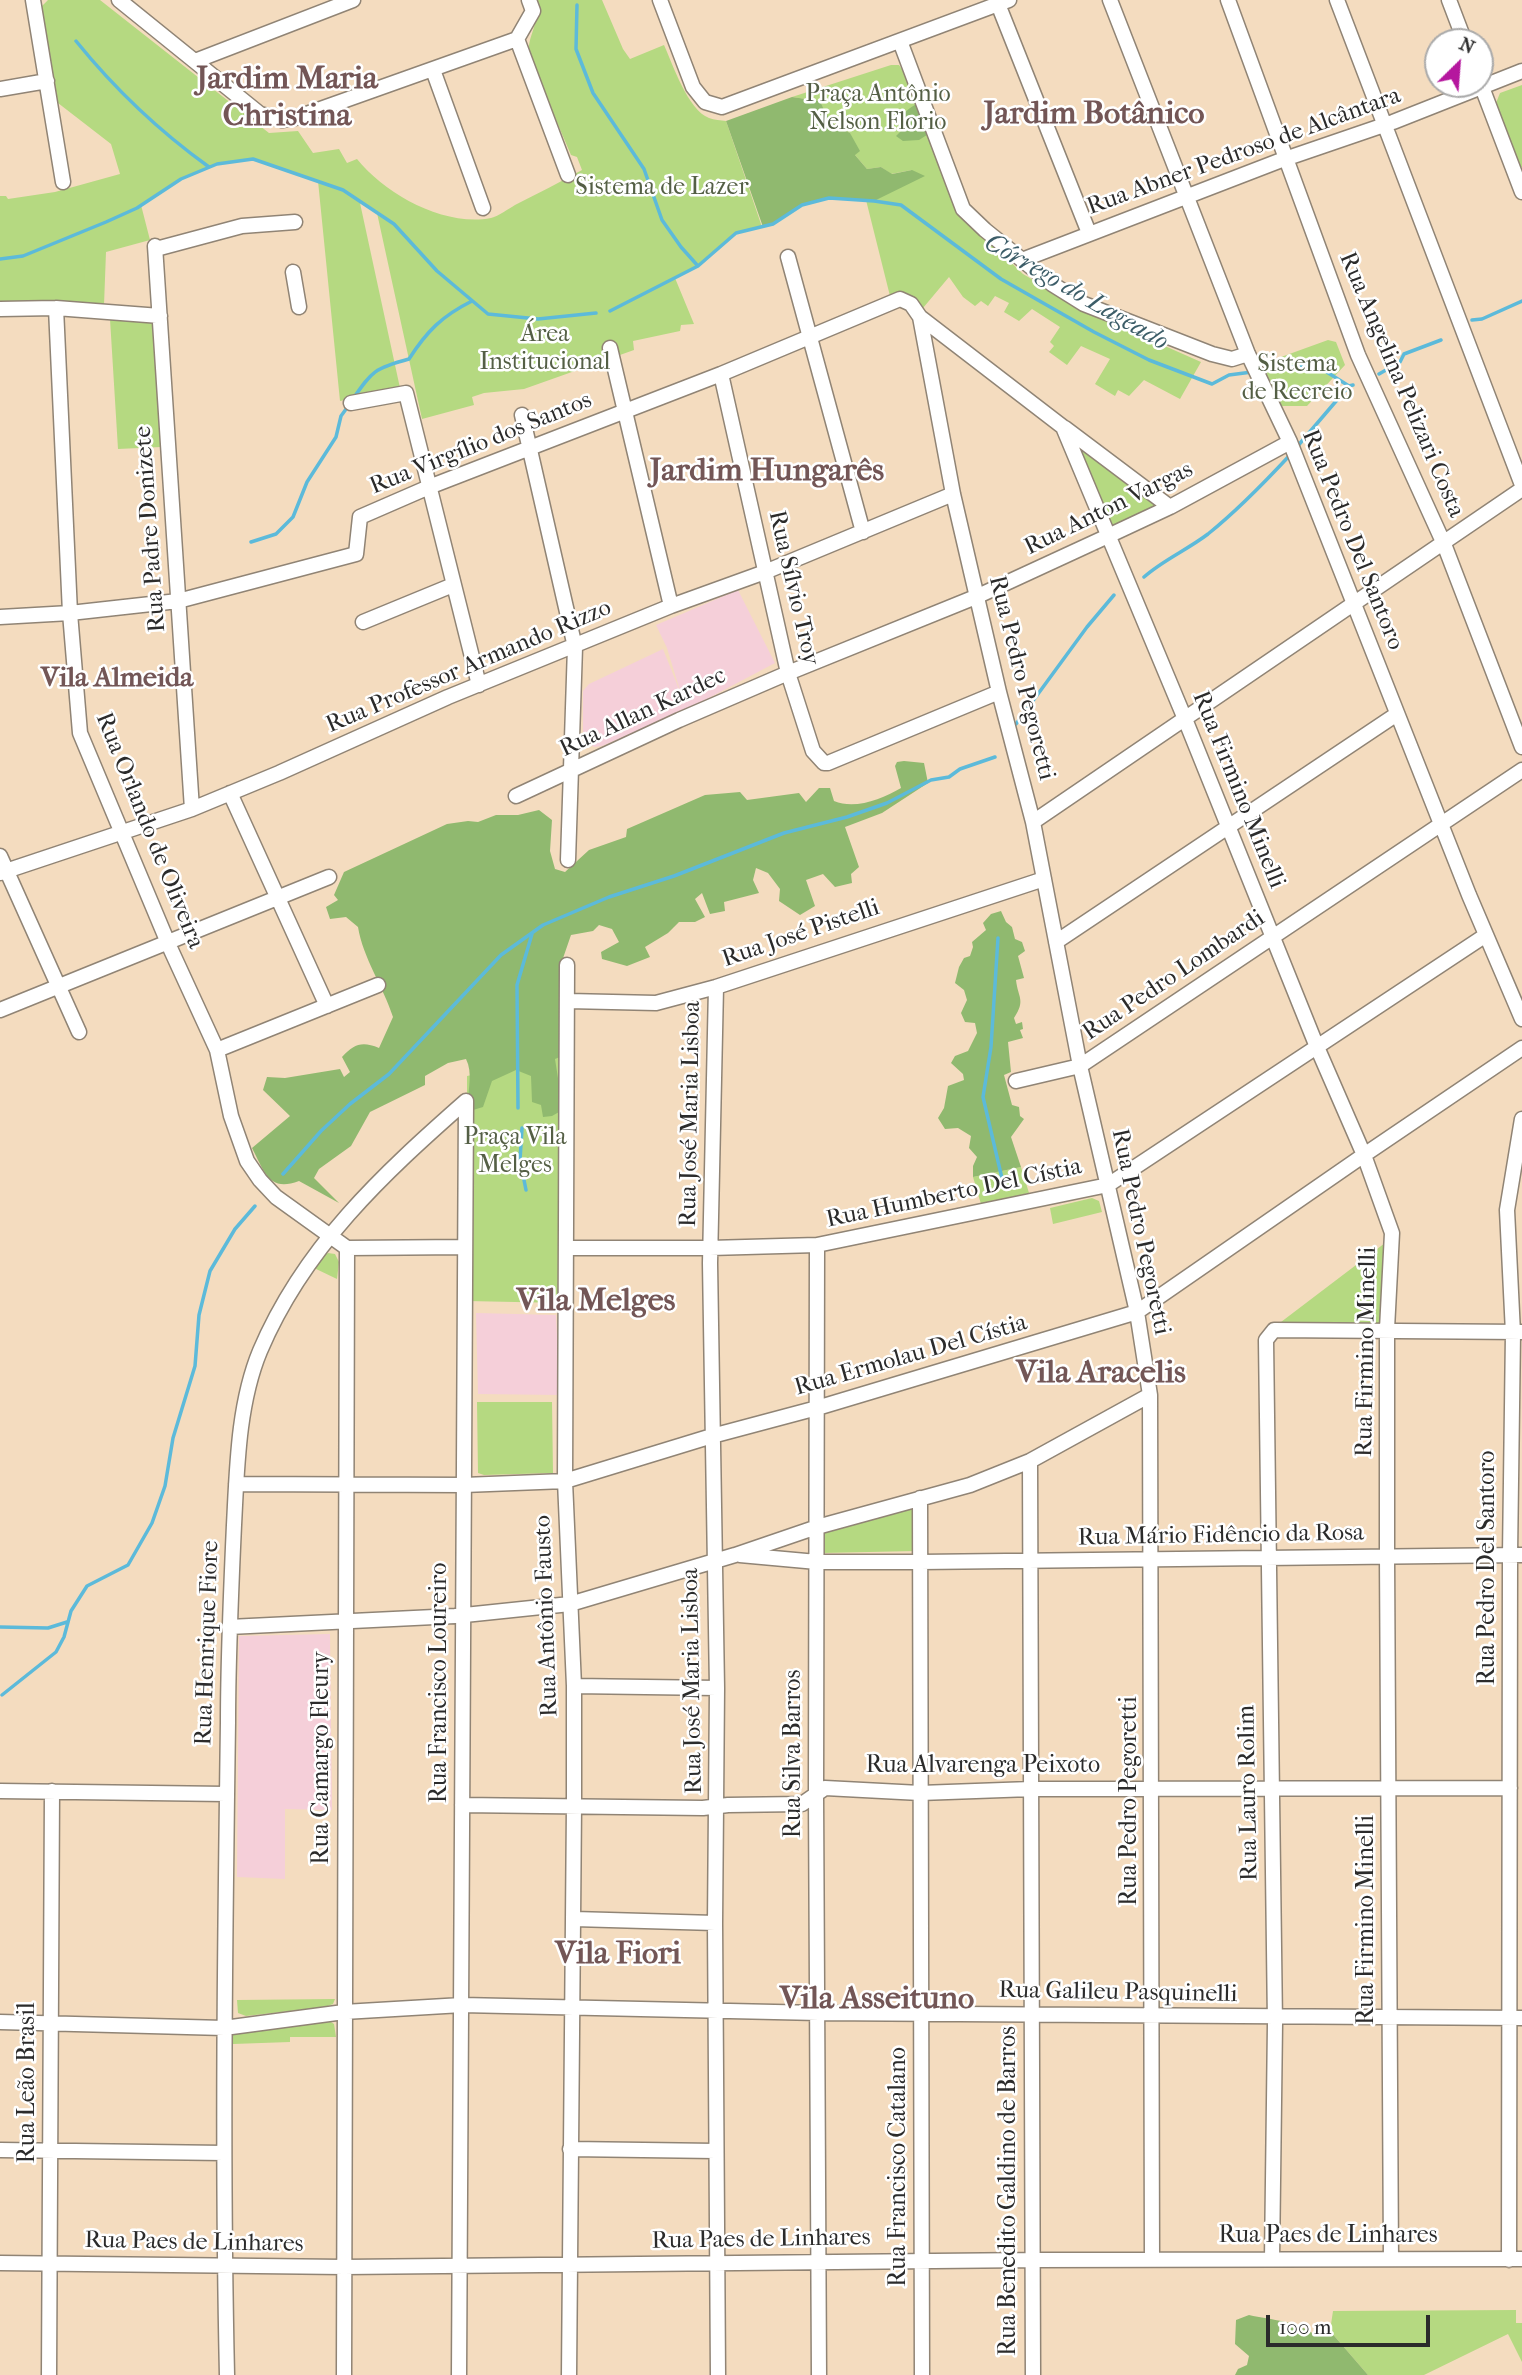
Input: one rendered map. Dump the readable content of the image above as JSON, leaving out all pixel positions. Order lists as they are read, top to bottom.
{
  "streets": {
    "street": [
      "Rua Abner Pedroso de Alcântara",
      "Rua Angelina Pelizari Costa",
      "Rua Virgílio dos Santos",
      "Rua Anton Vargas",
      "Rua Padre Donizete",
      "Rua Pedro Del Santoro",
      "Rua Sílvio Troy",
      "Rua Professor Armando Rizzo",
      "Rua Pedro Pegoretti",
      "Rua Allan Kardec",
      "Rua Firmino Minelli",
      "Rua Orlando de Oliveira",
      "Rua José Pistelli",
      "Rua Pedro Lombardi",
      "Rua José Maria Lisboa",
      "Rua Humberto Del Cístia",
      "Rua Ermolau Del Cístia",
      "Rua Mário Fidêncio da Rosa",
      "Rua Antônio Fausto",
      "Rua Henrique Fiore",
      "Rua Francisco Loureiro",
      "Rua Silva Barros",
      "Rua Camargo Fleury",
      "Rua Alvarenga Peixoto",
      "Rua Lauro Rolim",
      "Rua Galileu Pasquinelli",
      "Rua Leão Brasil",
      "Rua Francisco Catalano",
      "Rua Benedito Galdino de Barros",
      "Rua Paes de Linhares"
    ]
  },
  "crossings": [
    ["Rua Abner Pedroso de Alcântara", "Rua Angelina Pelizari Costa"],
    ["Rua Abner Pedroso de Alcântara", "Rua Pedro Del Santoro"],
    ["Rua Virgílio dos Santos", "Rua Padre Donizete"],
    ["Rua Virgílio dos Santos", "Rua Sílvio Troy"],
    ["Rua Virgílio dos Santos", "Rua Pedro Pegoretti"],
    ["Rua Virgílio dos Santos", "Rua Firmino Minelli"],
    ["Rua Anton Vargas", "Rua Pedro Del Santoro"],
    ["Rua Anton Vargas", "Rua Sílvio Troy"],
    ["Rua Anton Vargas", "Rua Pedro Pegoretti"],
    ["Rua Anton Vargas", "Rua Allan Kardec"],
    ["Rua Anton Vargas", "Rua Firmino Minelli"],
    ["Rua Padre Donizete", "Rua Professor Armando Rizzo"],
    ["Rua Pedro Del Santoro", "Rua Pedro Lombardi"],
    ["Rua Pedro Del Santoro", "Rua Humberto Del Cístia"],
    ["Rua Pedro Del Santoro", "Rua Mário Fidêncio da Rosa"],
    ["Rua Pedro Del Santoro", "Rua Alvarenga Peixoto"],
    ["Rua Pedro Del Santoro", "Rua Galileu Pasquinelli"],
    ["Rua Sílvio Troy", "Rua Professor Armando Rizzo"],
    ["Rua Sílvio Troy", "Rua Pedro Pegoretti"],
    ["Rua Sílvio Troy", "Rua Allan Kardec"],
    ["Rua Professor Armando Rizzo", "Rua Pedro Pegoretti"],
    ["Rua Professor Armando Rizzo", "Rua Orlando de Oliveira"],
    ["Rua Pedro Pegoretti", "Rua Firmino Minelli"],
    ["Rua Pedro Pegoretti", "Rua José Pistelli"],
    ["Rua Pedro Pegoretti", "Rua Pedro Lombardi"],
    ["Rua Pedro Pegoretti", "Rua Humberto Del Cístia"],
    ["Rua Pedro Pegoretti", "Rua Ermolau Del Cístia"],
    ["Rua Pedro Pegoretti", "Rua Mário Fidêncio da Rosa"],
    ["Rua Pedro Pegoretti", "Rua Alvarenga Peixoto"],
    ["Rua Pedro Pegoretti", "Rua Galileu Pasquinelli"],
    ["Rua Pedro Pegoretti", "Rua Paes de Linhares"],
    ["Rua Firmino Minelli", "Rua Pedro Lombardi"],
    ["Rua Firmino Minelli", "Rua Humberto Del Cístia"],
    ["Rua Firmino Minelli", "Rua Ermolau Del Cístia"],
    ["Rua Firmino Minelli", "Rua Mário Fidêncio da Rosa"],
    ["Rua Firmino Minelli", "Rua Alvarenga Peixoto"],
    ["Rua Firmino Minelli", "Rua Lauro Rolim"],
    ["Rua Firmino Minelli", "Rua Galileu Pasquinelli"],
    ["Rua Firmino Minelli", "Rua Paes de Linhares"],
    ["Rua Orlando de Oliveira", "Rua Henrique Fiore"],
    ["Rua José Pistelli", "Rua José Maria Lisboa"],
    ["Rua José Pistelli", "Rua Antônio Fausto"],
    ["Rua José Maria Lisboa", "Rua Humberto Del Cístia"],
    ["Rua José Maria Lisboa", "Rua Ermolau Del Cístia"],
    ["Rua José Maria Lisboa", "Rua Alvarenga Peixoto"],
    ["Rua José Maria Lisboa", "Rua Galileu Pasquinelli"],
    ["Rua José Maria Lisboa", "Rua Paes de Linhares"],
    ["Rua Humberto Del Cístia", "Rua Antônio Fausto"],
    ["Rua Humberto Del Cístia", "Rua Silva Barros"],
    ["Rua Ermolau Del Cístia", "Rua Antônio Fausto"],
    ["Rua Ermolau Del Cístia", "Rua Henrique Fiore"],
    ["Rua Ermolau Del Cístia", "Rua Francisco Loureiro"],
    ["Rua Ermolau Del Cístia", "Rua Silva Barros"],
    ["Rua Ermolau Del Cístia", "Rua Camargo Fleury"],
    ["Rua Mário Fidêncio da Rosa", "Rua Silva Barros"],
    ["Rua Mário Fidêncio da Rosa", "Rua Lauro Rolim"],
    ["Rua Mário Fidêncio da Rosa", "Rua Francisco Catalano"],
    ["Rua Mário Fidêncio da Rosa", "Rua Benedito Galdino de Barros"],
    ["Rua Antônio Fausto", "Rua Alvarenga Peixoto"],
    ["Rua Antônio Fausto", "Rua Galileu Pasquinelli"],
    ["Rua Antônio Fausto", "Rua Paes de Linhares"],
    ["Rua Henrique Fiore", "Rua Francisco Loureiro"],
    ["Rua Henrique Fiore", "Rua Galileu Pasquinelli"],
    ["Rua Henrique Fiore", "Rua Paes de Linhares"],
    ["Rua Francisco Loureiro", "Rua Alvarenga Peixoto"],
    ["Rua Francisco Loureiro", "Rua Galileu Pasquinelli"],
    ["Rua Francisco Loureiro", "Rua Paes de Linhares"],
    ["Rua Silva Barros", "Rua Alvarenga Peixoto"],
    ["Rua Silva Barros", "Rua Galileu Pasquinelli"],
    ["Rua Silva Barros", "Rua Paes de Linhares"],
    ["Rua Camargo Fleury", "Rua Galileu Pasquinelli"],
    ["Rua Camargo Fleury", "Rua Paes de Linhares"],
    ["Rua Alvarenga Peixoto", "Rua Lauro Rolim"],
    ["Rua Alvarenga Peixoto", "Rua Francisco Catalano"],
    ["Rua Alvarenga Peixoto", "Rua Benedito Galdino de Barros"],
    ["Rua Lauro Rolim", "Rua Galileu Pasquinelli"],
    ["Rua Lauro Rolim", "Rua Paes de Linhares"],
    ["Rua Galileu Pasquinelli", "Rua Leão Brasil"],
    ["Rua Galileu Pasquinelli", "Rua Francisco Catalano"],
    ["Rua Galileu Pasquinelli", "Rua Benedito Galdino de Barros"],
    ["Rua Leão Brasil", "Rua Paes de Linhares"],
    ["Rua Francisco Catalano", "Rua Paes de Linhares"],
    ["Rua Benedito Galdino de Barros", "Rua Paes de Linhares"]
  ],
  "districts": [
    "Jardim Maria Christina",
    "Jardim Botânico",
    "Jardim Hungarês",
    "Vila Almeida",
    "Vila Melges",
    "Vila Aracelis",
    "Vila Fiori",
    "Vila Asseituno"
  ],
  "water": ["Córrego do Lageado"],
  "parks": [
    "Praça Antônio Nelson Florio",
    "Sistema de Lazer",
    "Área Institucional",
    "Sistema de Recreio",
    "Praça Vila Melges"
  ],
  "scale_bar": "100 m",
  "north": "top right"
}
